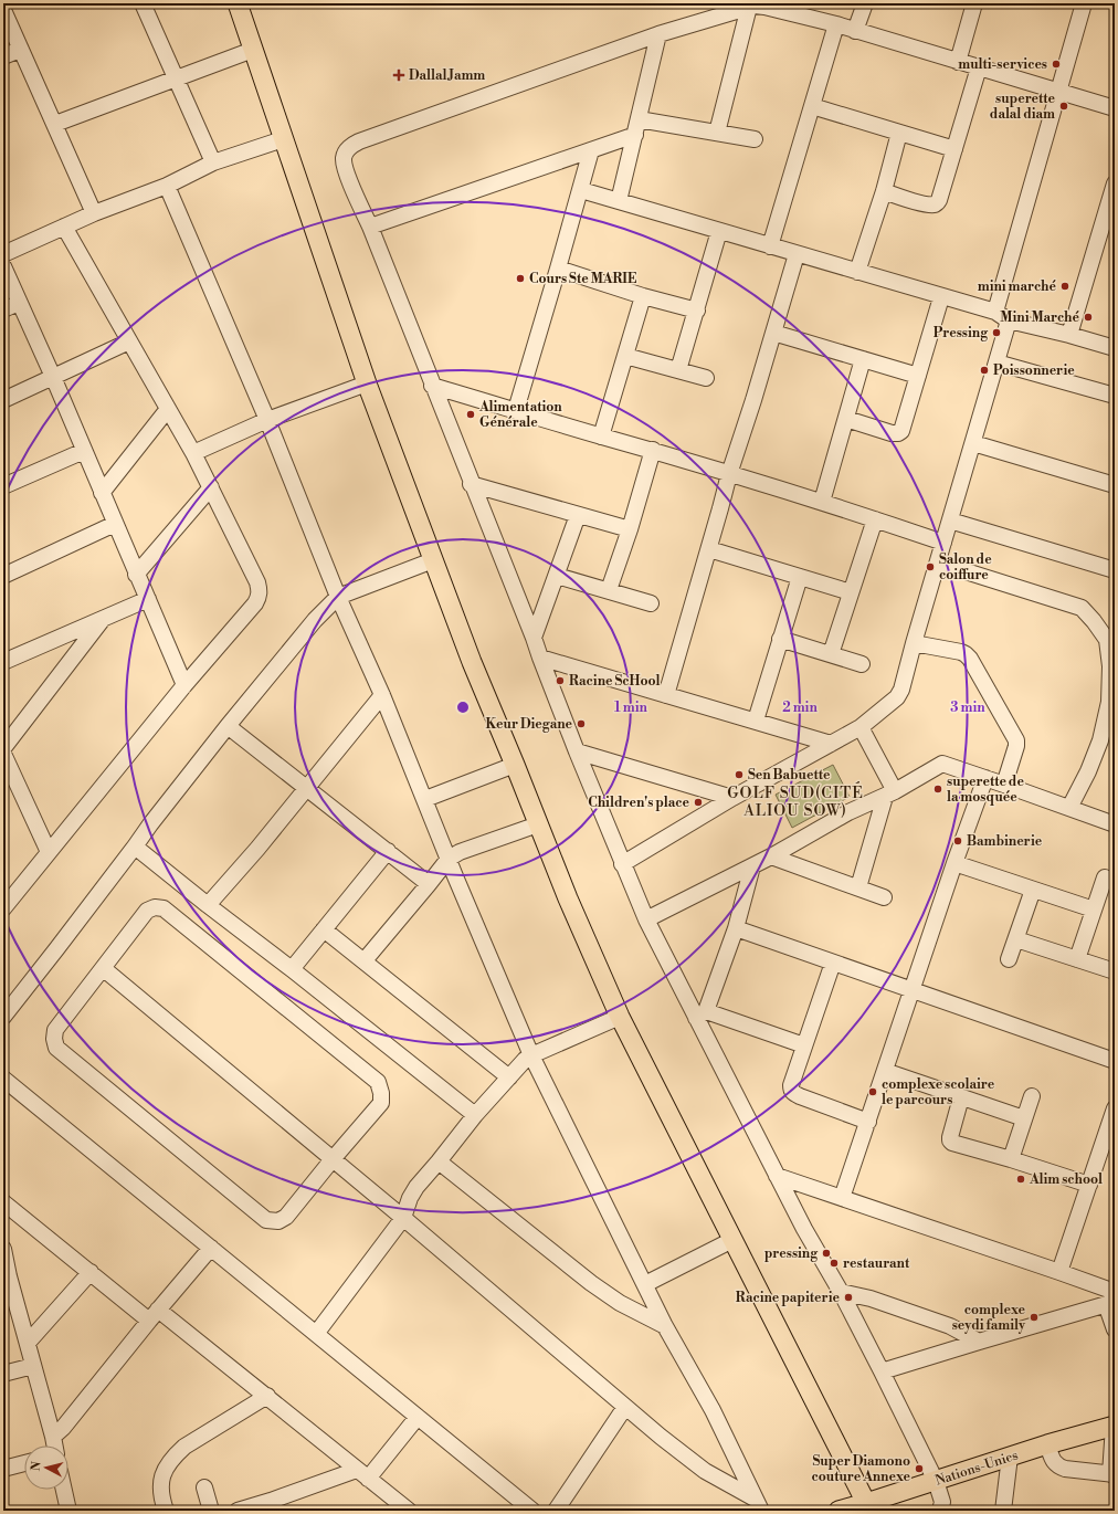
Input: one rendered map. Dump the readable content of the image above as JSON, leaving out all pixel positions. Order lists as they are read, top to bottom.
{
  "streets": {
    "main road": ["Nations-Unies"]
  },
  "districts": ["GOLF SUD(CITÉ ALIOU SOW)"],
  "places": {
    "other": [
      "multi-services",
      "superette dalal diam",
      "Cours Ste MARIE",
      "mini marché",
      "Mini Marché",
      "Pressing",
      "Poissonnerie",
      "Alimentation Générale",
      "Salon de coiffure",
      "Racine ScHool",
      "Keur Diegane",
      "Sen Babuette",
      "superette de la mosquée",
      "Children's place",
      "Bambinerie",
      "complexe scolaire le parcours",
      "Alim school",
      "pressing",
      "restaurant",
      "Racine papiterie",
      "complexe seydi family",
      "Super Diamono couture Annexe"
    ],
    "health": ["Dallal Jamm"]
  },
  "north": "left",
  "rings": ["1 min", "2 min", "3 min"]
}
